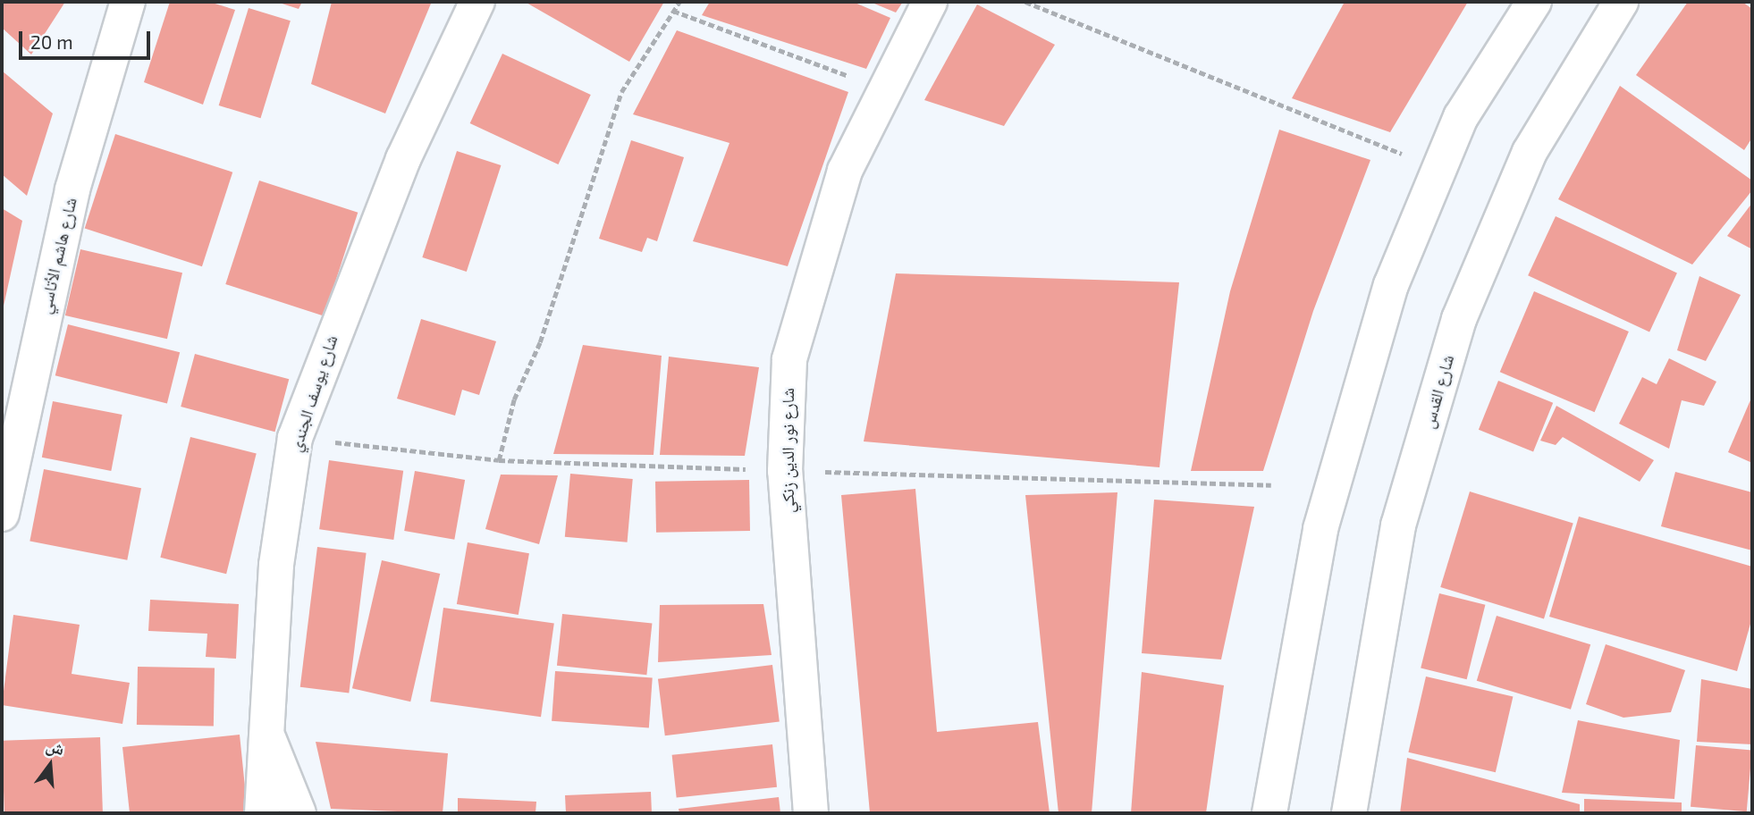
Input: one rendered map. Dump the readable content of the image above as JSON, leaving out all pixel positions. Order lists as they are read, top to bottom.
{
  "streets": {
    "main road": [
      "شارع هاشم الأتاسي",
      "شارع القدس",
      "شارع يوسف الجندي",
      "شارع نور الدين زنكي"
    ]
  },
  "scale_bar": "20 m",
  "north": "top"
}
